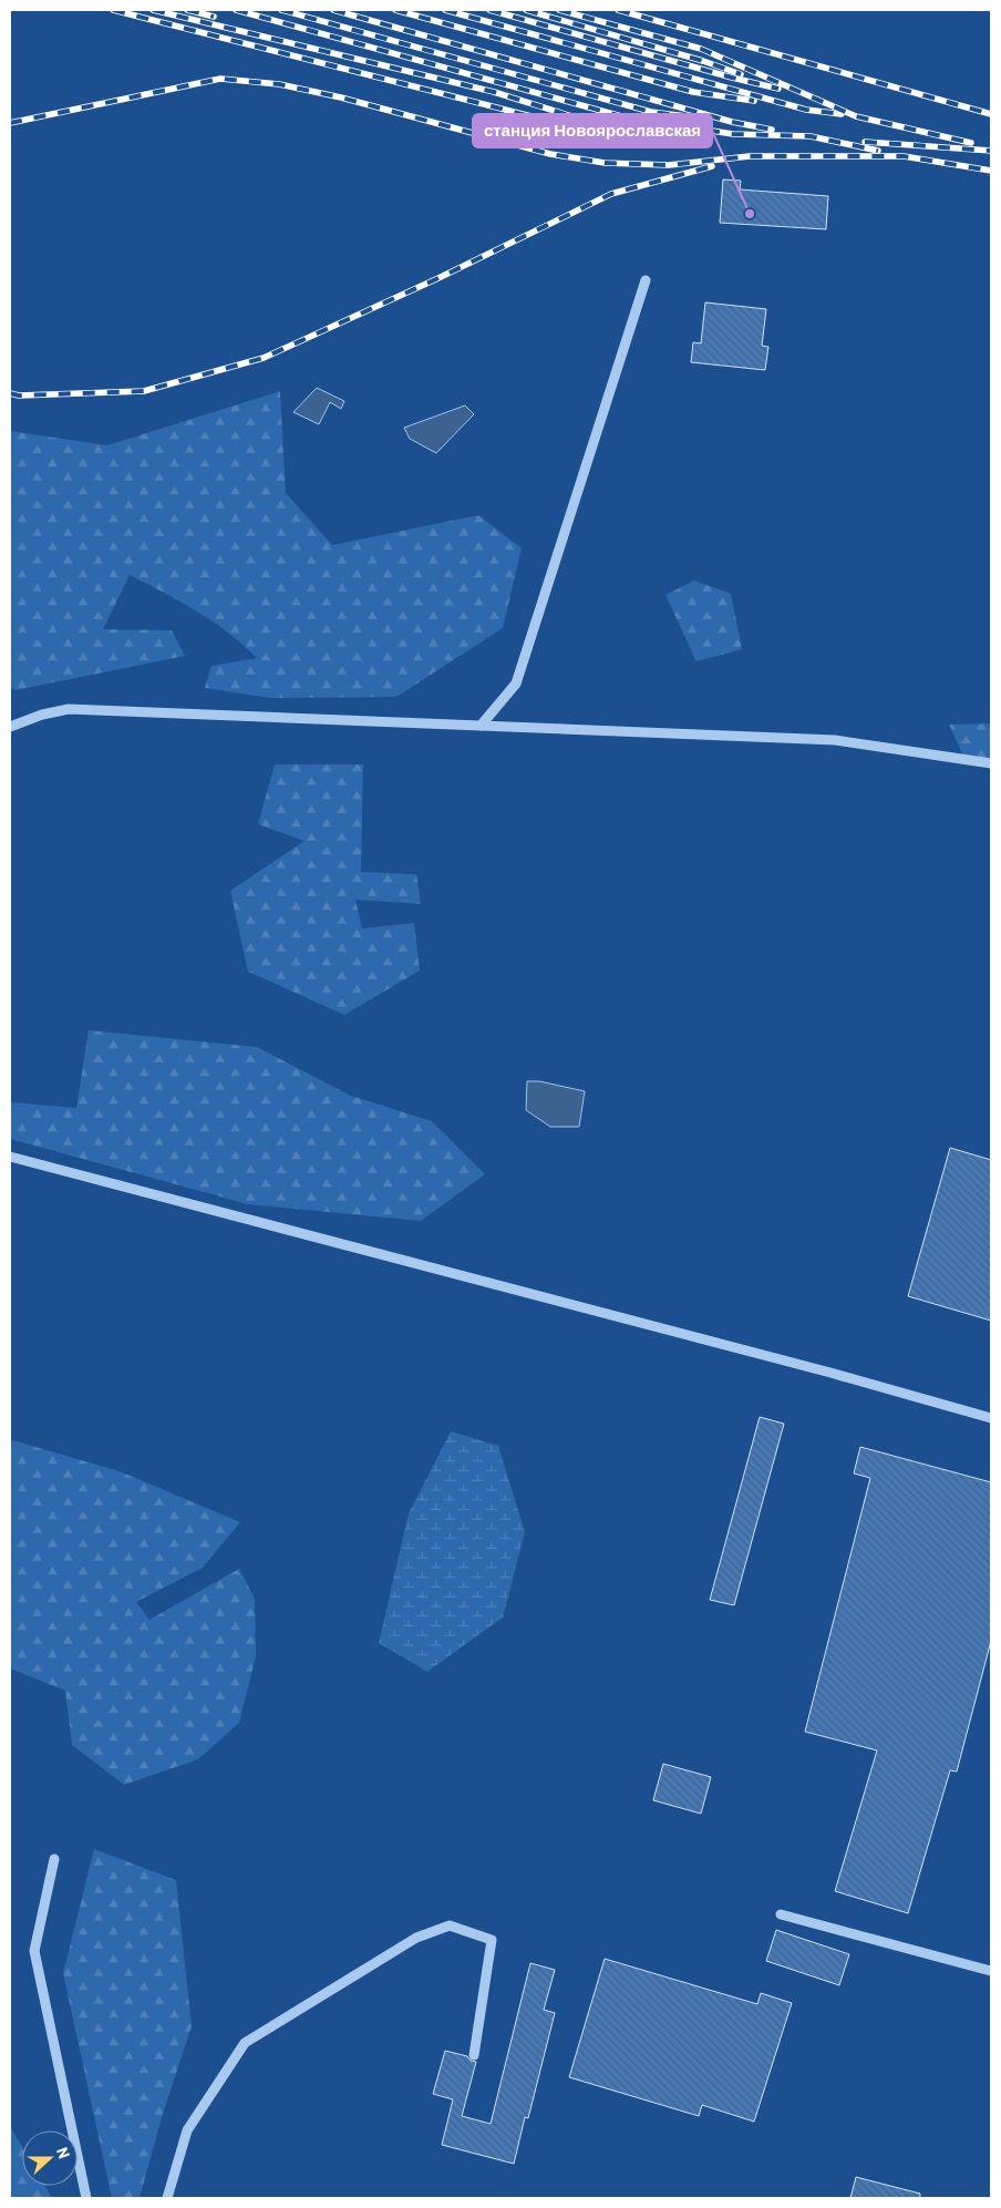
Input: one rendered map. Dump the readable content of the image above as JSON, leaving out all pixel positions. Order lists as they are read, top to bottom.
{
  "places": ["станция Новоярославская"],
  "north": "right"
}
